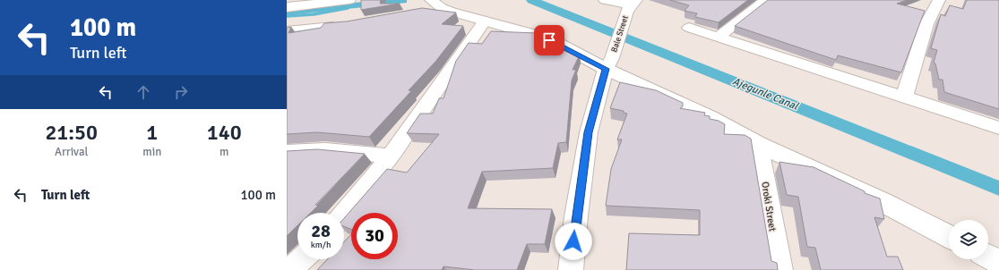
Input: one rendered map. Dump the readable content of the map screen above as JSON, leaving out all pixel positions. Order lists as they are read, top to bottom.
{
  "streets": {
    "street": ["Bale Street", "Oroki Street"]
  },
  "water": ["Ajegunle Canal"],
  "page": {
    "turn": ["100 m", "Turn left"],
    "eta": [
      "21:50",
      "Arrival",
      "1",
      "min",
      "140",
      "m"
    ],
    "list": [
      {
        "name": "Turn left",
        "value": "100 m"
      }
    ],
    "speed": "28 km/h",
    "limit": "30"
  }
}
